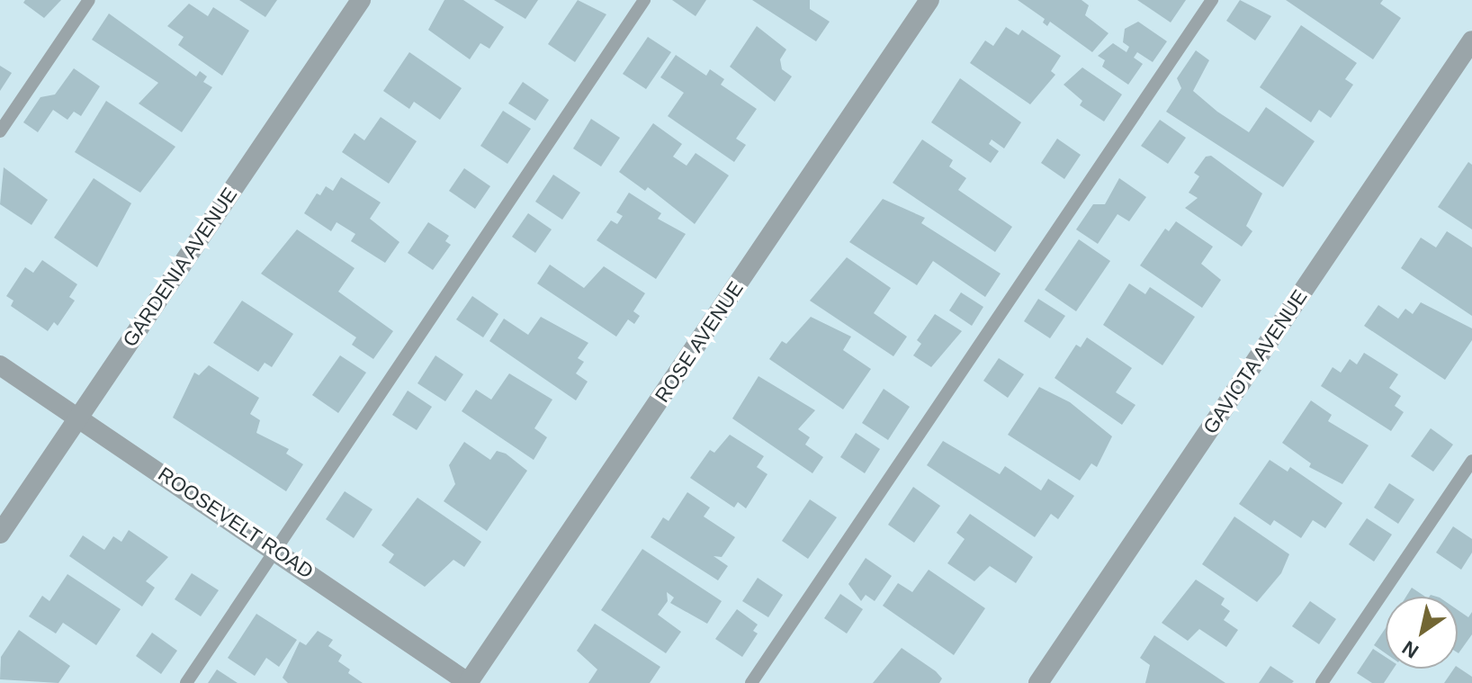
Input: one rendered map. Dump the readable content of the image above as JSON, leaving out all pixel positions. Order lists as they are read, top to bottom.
{
  "streets": {
    "street": [
      "GARDENIA AVENUE",
      "ROSE AVENUE",
      "GAVIOTA AVENUE",
      "ROOSEVELT ROAD"
    ]
  },
  "crossings": [
    ["GARDENIA AVENUE", "ROOSEVELT ROAD"],
    ["ROSE AVENUE", "ROOSEVELT ROAD"]
  ],
  "north": "bottom left"
}
